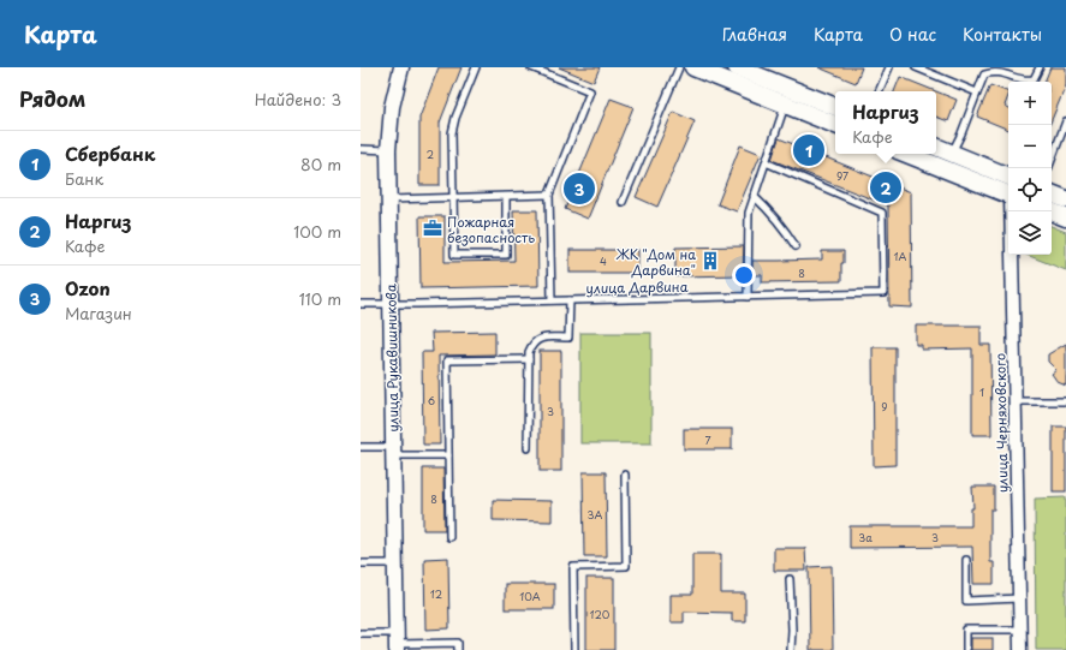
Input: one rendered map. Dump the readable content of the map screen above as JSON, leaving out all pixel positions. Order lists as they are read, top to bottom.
{
  "streets": {
    "street": ["улица Рукавишникова", "улица Черняховского"],
    "lane": ["улица Дарвина"]
  },
  "crossings": [
    ["улица Дарвина", "улица Рукавишникова"]
  ],
  "places": {
    "office": ["Пожарная безопасность"],
    "building": ["ЖК \"Дом на Дарвина\""]
  },
  "house_numbers": [
    "2",
    "97",
    "1А",
    "4",
    "8",
    "1",
    "6",
    "9",
    "3",
    "7",
    "8",
    "3А",
    "3а",
    "3",
    "12",
    "10А",
    "120"
  ],
  "page": {
    "header": "Карта",
    "nav": [
      "Главная",
      "Карта",
      "О нас",
      "Контакты"
    ],
    "heading": ["Рядом", "Найдено: 3"],
    "map_buttons": ["+", "−"],
    "popup": ["Наргиз", "Кафе"],
    "list": [
      {
        "mark": "1",
        "name": "Сбербанк",
        "note": "Банк",
        "value": "80 m"
      },
      {
        "mark": "2",
        "name": "Наргиз",
        "note": "Кафе",
        "value": "100 m"
      },
      {
        "mark": "3",
        "name": "Ozon",
        "note": "Магазин",
        "value": "110 m"
      }
    ],
    "pins": ["1", "2", "3"]
  }
}
